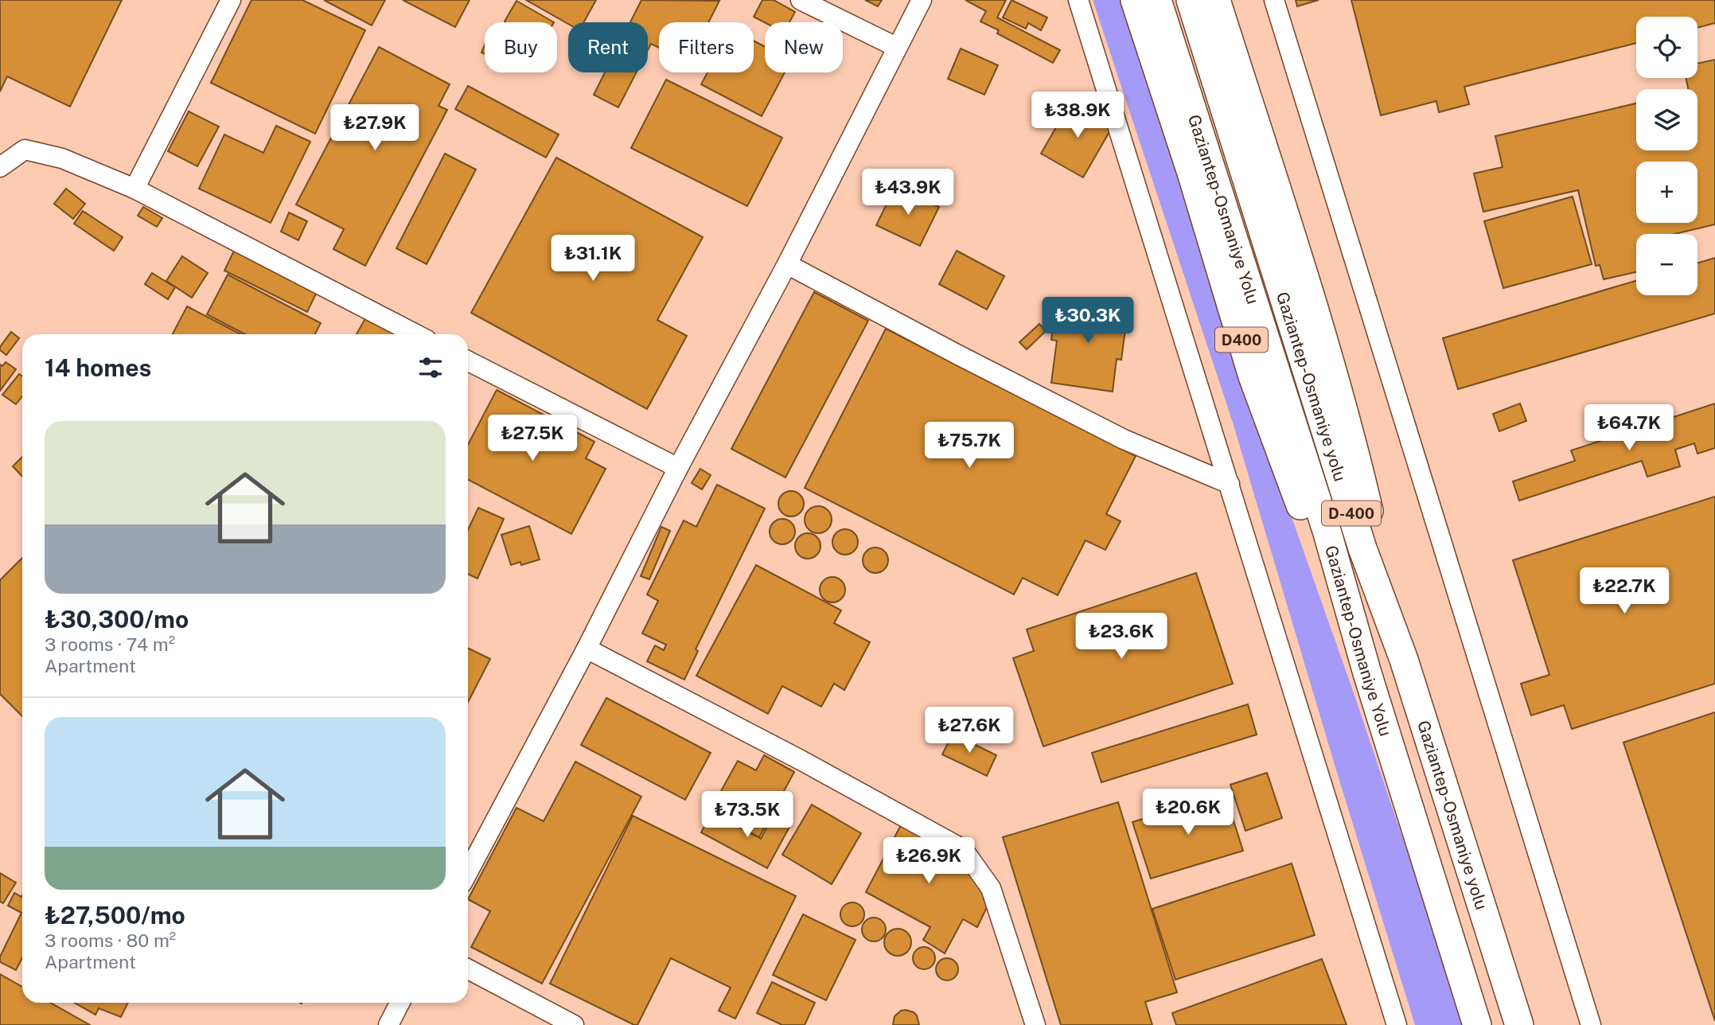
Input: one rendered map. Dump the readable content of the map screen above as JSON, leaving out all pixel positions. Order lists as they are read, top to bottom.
{
  "streets": {
    "highway": [
      "Gaziantep-Osmaniye Yolu",
      "D400",
      "Gaziantep-Osmaniye yolu",
      "D-400"
    ]
  },
  "crossings": [
    ["Gaziantep-Osmaniye Yolu", "D400"]
  ],
  "page": {
    "map_buttons": ["+", "−"],
    "chip": [
      "Buy",
      "Rent",
      "Filters",
      "New"
    ],
    "price": [
      "₺38.9K",
      "₺27.9K",
      "₺43.9K",
      "₺31.1K",
      "₺30.3K",
      "₺64.7K",
      "₺27.5K",
      "₺75.7K",
      "₺22.7K",
      "₺23.6K",
      "₺27.6K",
      "₺20.6K",
      "₺73.5K",
      "₺26.9K"
    ],
    "heading": "14 homes",
    "list": [
      {
        "name": "₺30,300/mo",
        "note": "3 rooms · 74 m² · Apartment"
      },
      {
        "name": "₺27,500/mo",
        "note": "3 rooms · 80 m² · Apartment"
      }
    ]
  }
}
